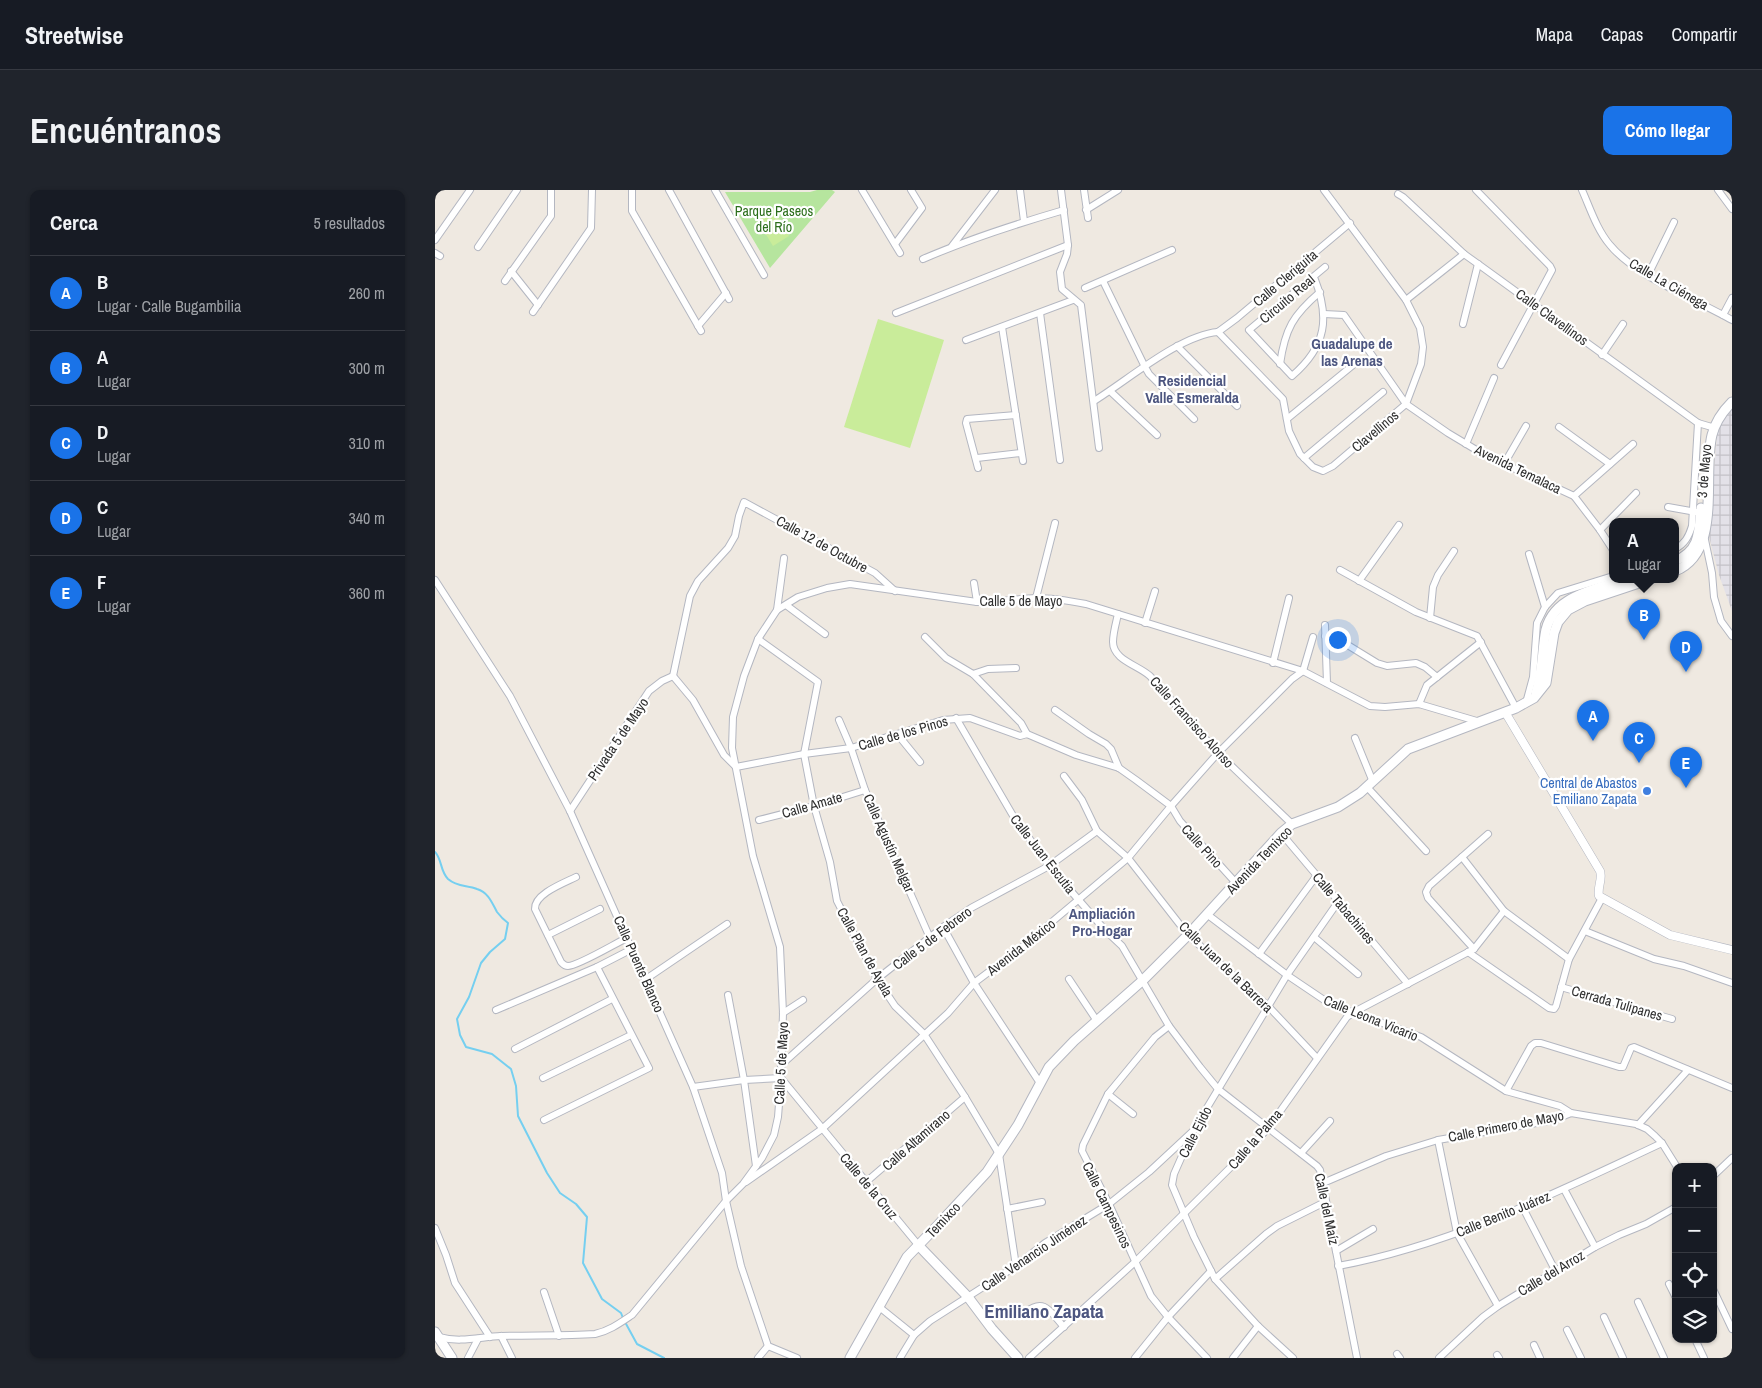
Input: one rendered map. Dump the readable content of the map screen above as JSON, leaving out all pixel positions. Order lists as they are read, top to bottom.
{
  "streets": {
    "main road": [
      "3 de Mayo",
      "Avenida Temixco",
      "Calle de la Cruz",
      "Temixco"
    ],
    "street": [
      "Calle Cleriguita",
      "Calle La Ciénega",
      "Circuito Real",
      "Calle Clavellinos",
      "Clavellinos",
      "Avenida Temalaca",
      "Calle 12 de Octubre",
      "Calle 5 de Mayo",
      "Calle Francisco Alonso",
      "Calle de los Pinos",
      "Privada 5 de Mayo",
      "Calle Amate",
      "Calle Agustín Melgar",
      "Calle Pino",
      "Calle Juan Escutia",
      "Calle Tabachines",
      "Calle 5 de Febrero",
      "Avenida México",
      "Calle Plan de Ayala",
      "Calle Puente Blanco",
      "Calle Juan de la Barrera",
      "Cerrada Tulipanes",
      "Calle Leona Vicario",
      "Calle Primero de Mayo",
      "Calle Ejido",
      "Calle la Palma",
      "Calle Altamirano",
      "Calle Campesinos",
      "Calle del Maíz",
      "Calle Benito Juárez",
      "Calle Venancio Jiménez",
      "Calle del Arroz"
    ]
  },
  "crossings": [
    ["Calle Cleriguita", "Clavellinos"],
    ["Calle Clavellinos", "3 de Mayo"],
    ["Clavellinos", "Avenida Temalaca"],
    ["Calle 12 de Octubre", "Calle 5 de Mayo"],
    ["Calle 12 de Octubre", "Privada 5 de Mayo"],
    ["Calle 5 de Mayo", "Calle Francisco Alonso"],
    ["Calle 5 de Mayo", "Calle de los Pinos"],
    ["Calle 5 de Mayo", "Privada 5 de Mayo"],
    ["Calle 5 de Mayo", "Avenida Temixco"],
    ["Calle 5 de Mayo", "Calle 5 de Febrero"],
    ["Calle 5 de Mayo", "Avenida México"],
    ["Calle 5 de Mayo", "Calle Plan de Ayala"],
    ["Calle 5 de Mayo", "Calle Puente Blanco"],
    ["Calle 5 de Mayo", "Calle de la Cruz"],
    ["Calle Francisco Alonso", "Avenida Temixco"],
    ["Calle Francisco Alonso", "Avenida México"],
    ["Calle de los Pinos", "Calle Agustín Melgar"],
    ["Calle de los Pinos", "Calle Pino"],
    ["Calle de los Pinos", "Calle Juan Escutia"],
    ["Calle de los Pinos", "Avenida México"],
    ["Calle de los Pinos", "Calle Plan de Ayala"],
    ["Privada 5 de Mayo", "Calle Puente Blanco"],
    ["Calle Amate", "Calle Agustín Melgar"],
    ["Calle Amate", "Calle Plan de Ayala"],
    ["Calle Agustín Melgar", "Calle 5 de Febrero"],
    ["Calle Pino", "Avenida Temixco"],
    ["Calle Pino", "Avenida México"],
    ["Calle Juan Escutia", "Avenida Temixco"],
    ["Calle Juan Escutia", "Calle 5 de Febrero"],
    ["Calle Juan Escutia", "Avenida México"],
    ["Calle Juan Escutia", "Calle del Maíz"],
    ["Avenida Temixco", "Calle Tabachines"],
    ["Avenida Temixco", "Calle Juan de la Barrera"],
    ["Avenida Temixco", "Calle Leona Vicario"],
    ["Avenida Temixco", "Calle del Maíz"],
    ["Avenida Temixco", "Temixco"],
    ["Calle Tabachines", "Calle Ejido"],
    ["Calle Tabachines", "Calle la Palma"],
    ["Calle 5 de Febrero", "Calle Plan de Ayala"],
    ["Calle 5 de Febrero", "Calle Juan de la Barrera"],
    ["Avenida México", "Calle Plan de Ayala"],
    ["Avenida México", "Calle Juan de la Barrera"],
    ["Avenida México", "Calle de la Cruz"],
    ["Calle Plan de Ayala", "Calle Altamirano"],
    ["Calle Plan de Ayala", "Temixco"],
    ["Calle Plan de Ayala", "Calle Venancio Jiménez"],
    ["Calle Juan de la Barrera", "Calle Ejido"],
    ["Calle Juan de la Barrera", "Calle la Palma"],
    ["Calle Leona Vicario", "Calle Primero de Mayo"],
    ["Calle Leona Vicario", "Calle Ejido"],
    ["Calle Leona Vicario", "Calle la Palma"],
    ["Calle Primero de Mayo", "Calle del Maíz"],
    ["Calle Primero de Mayo", "Calle Benito Juárez"],
    ["Calle Ejido", "Calle la Palma"],
    ["Calle Ejido", "Calle del Maíz"],
    ["Calle Ejido", "Calle Venancio Jiménez"],
    ["Calle la Palma", "Calle Campesinos"],
    ["Calle la Palma", "Calle del Maíz"],
    ["Calle Altamirano", "Calle de la Cruz"],
    ["Calle de la Cruz", "Temixco"],
    ["Calle de la Cruz", "Calle Venancio Jiménez"],
    ["Calle Campesinos", "Calle del Maíz"],
    ["Calle Campesinos", "Calle Venancio Jiménez"],
    ["Calle del Maíz", "Calle Benito Juárez"]
  ],
  "districts": [
    "Guadalupe de las Arenas",
    "Residencial Valle Esmeralda",
    "Ampliación Pro-Hogar",
    "Emiliano Zapata"
  ],
  "parks": ["Parque Paseos del Río"],
  "places": ["Central de Abastos Emiliano Zapata"],
  "page": {
    "header": "Streetwise",
    "nav": ["Mapa", "Capas", "Compartir"],
    "buttons": "Cómo llegar",
    "title": "Encuéntranos",
    "heading": ["Cerca", "5 resultados"],
    "list": [
      {
        "mark": "A",
        "name": "B",
        "note": "Lugar · Calle Bugambilia",
        "value": "260 m"
      },
      {
        "mark": "B",
        "name": "A",
        "note": "Lugar",
        "value": "300 m"
      },
      {
        "mark": "C",
        "name": "D",
        "note": "Lugar",
        "value": "310 m"
      },
      {
        "mark": "D",
        "name": "C",
        "note": "Lugar",
        "value": "340 m"
      },
      {
        "mark": "E",
        "name": "F",
        "note": "Lugar",
        "value": "360 m"
      }
    ],
    "popup": ["A", "Lugar"],
    "pins": [
      "B",
      "D",
      "A",
      "C",
      "E"
    ],
    "map_buttons": ["+", "−"]
  }
}
